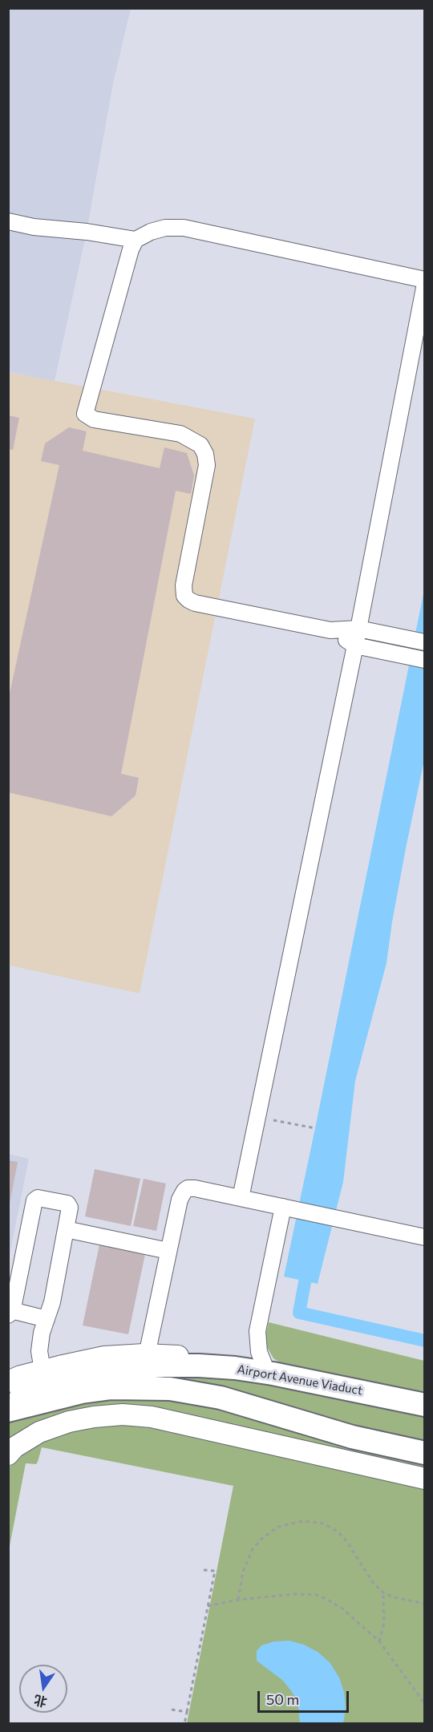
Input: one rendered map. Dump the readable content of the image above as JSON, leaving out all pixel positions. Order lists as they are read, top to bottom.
{
  "streets": {
    "highway": ["Airport Avenue Viaduct"]
  },
  "scale_bar": "50 m",
  "north": "bottom"
}
